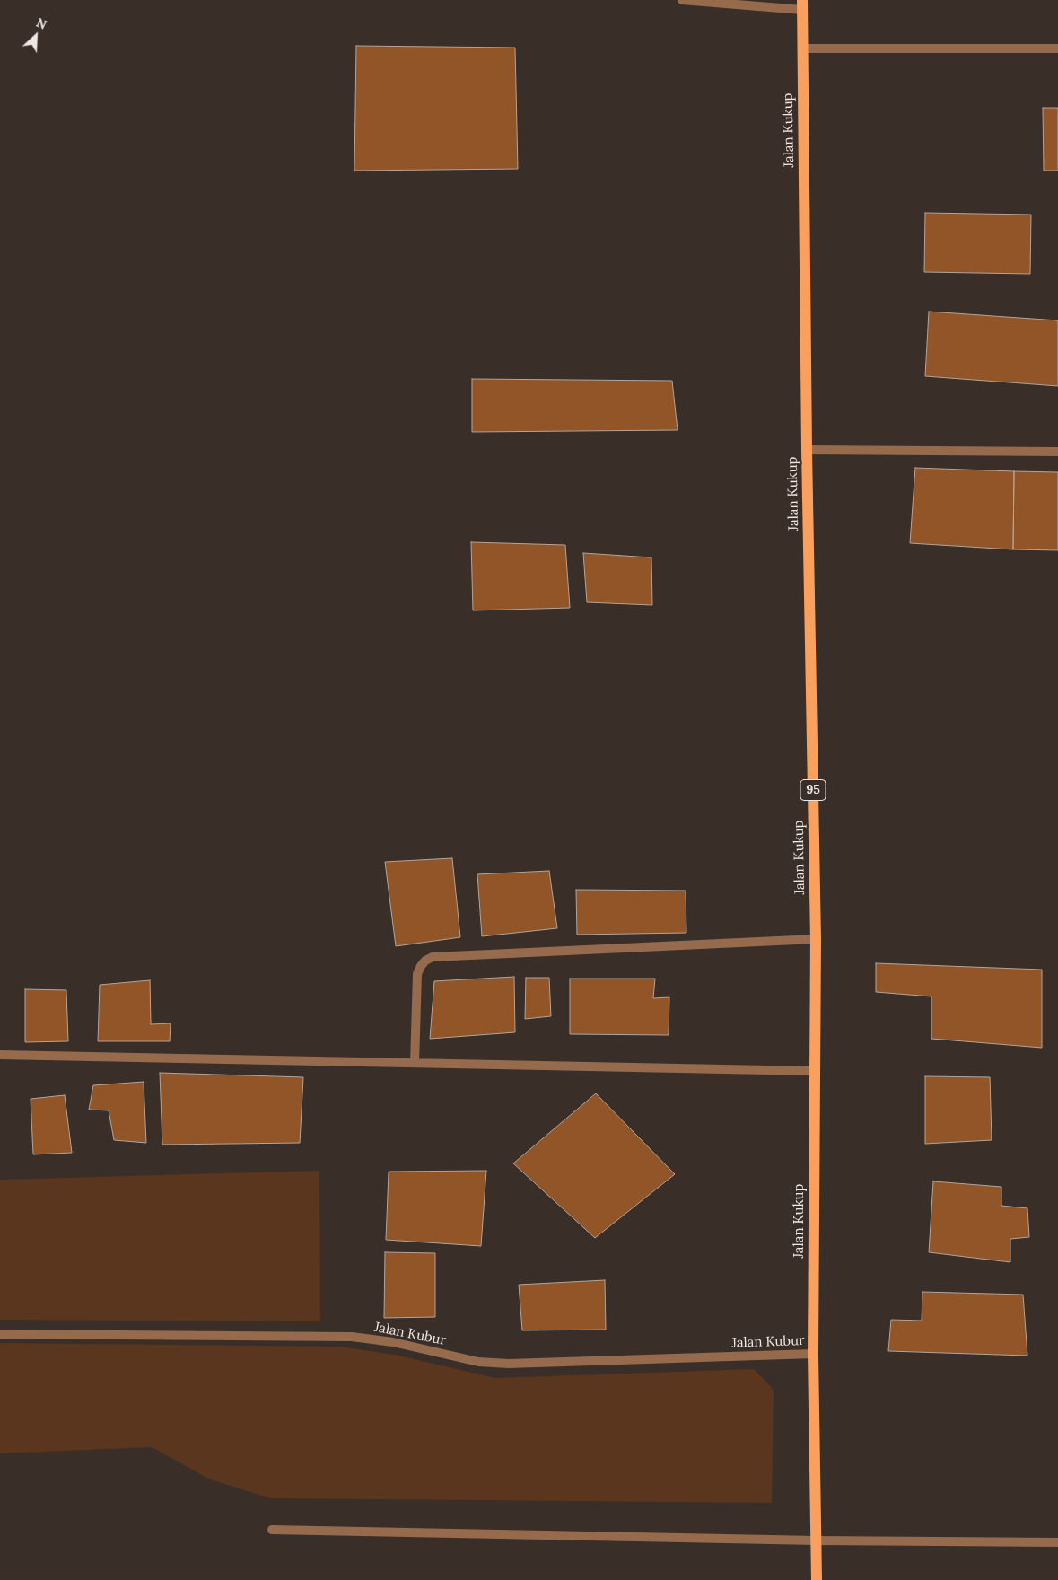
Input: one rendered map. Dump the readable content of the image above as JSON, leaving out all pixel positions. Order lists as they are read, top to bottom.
{
  "streets": {
    "main road": ["Jalan Kukup", "95"],
    "street": ["Jalan Kubur"]
  },
  "crossings": [
    ["Jalan Kukup", "Jalan Kubur"]
  ],
  "north": "top right"
}
